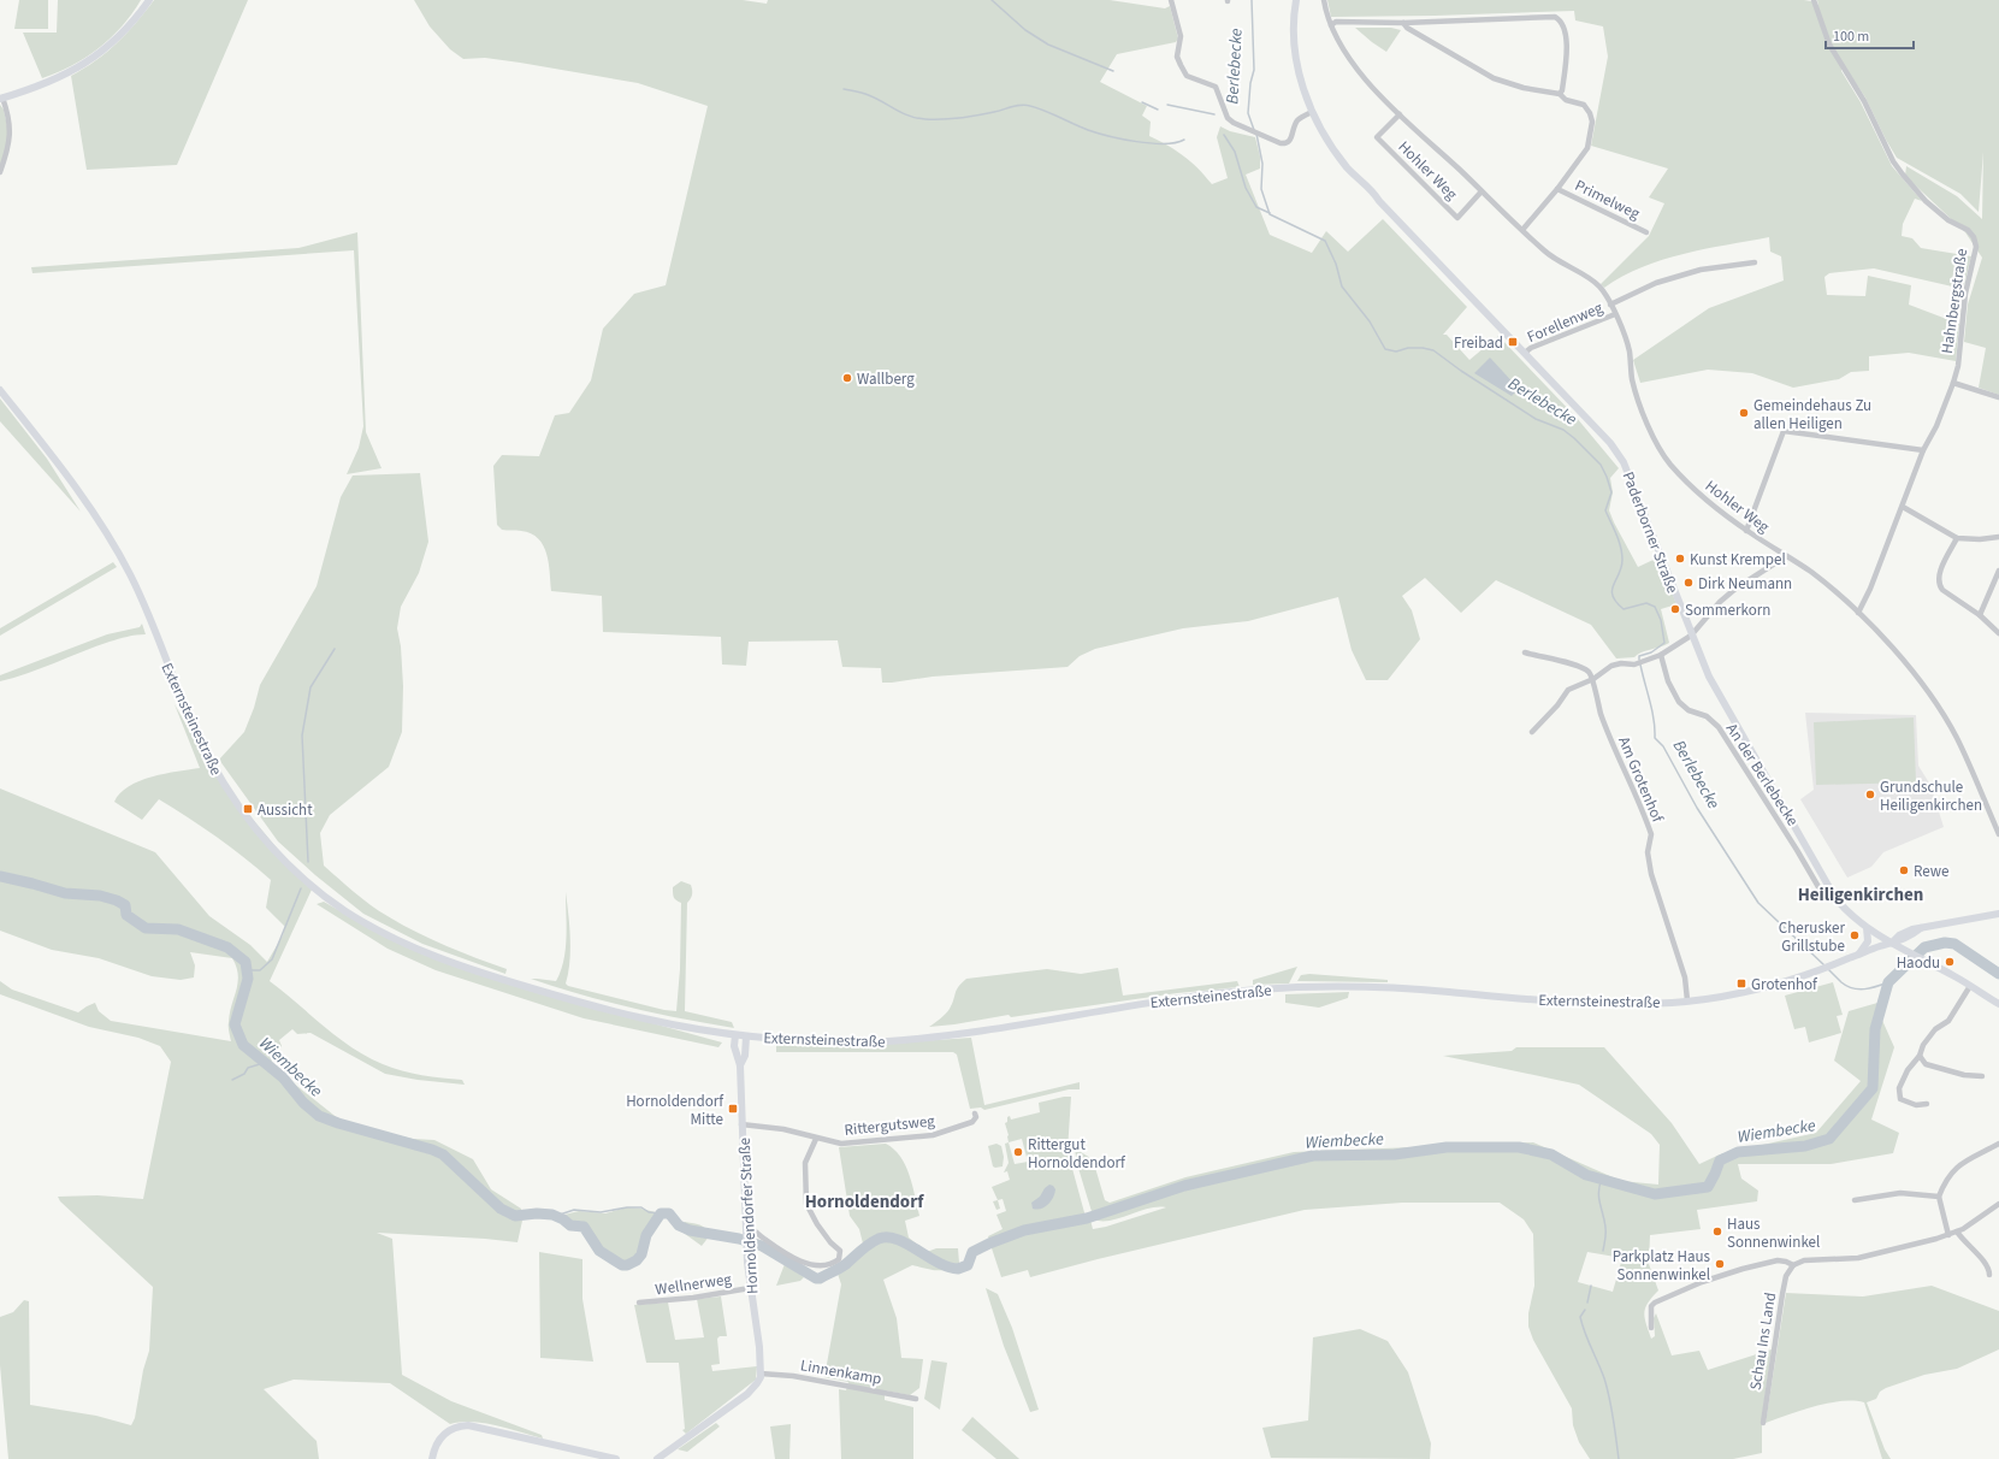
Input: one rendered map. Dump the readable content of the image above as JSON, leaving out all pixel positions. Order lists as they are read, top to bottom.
{
  "streets": {
    "main road": ["Paderborner Straße", "Externsteinestraße", "Hornoldendorfer Straße"],
    "street": [
      "Hohler Weg",
      "Primelweg",
      "Hahnbergstraße",
      "Forellenweg",
      "An der Berlebecke",
      "Am Grotenhof",
      "Rittergutsweg",
      "Wellnerweg",
      "Schau Ins Land",
      "Linnenkamp"
    ]
  },
  "crossings": [
    ["Hohler Weg", "Hahnbergstraße"],
    ["Hohler Weg", "Forellenweg"],
    ["Forellenweg", "Paderborner Straße"],
    ["Paderborner Straße", "Externsteinestraße"],
    ["Externsteinestraße", "Am Grotenhof"],
    ["Externsteinestraße", "Hornoldendorfer Straße"],
    ["Rittergutsweg", "Hornoldendorfer Straße"],
    ["Hornoldendorfer Straße", "Wellnerweg"],
    ["Hornoldendorfer Straße", "Linnenkamp"]
  ],
  "districts": ["Heiligenkirchen", "Hornoldendorf"],
  "water": ["Berlebecke", "Wiembecke"],
  "places": {
    "transit": [
      "Freibad",
      "Aussicht",
      "Grotenhof",
      "Hornoldendorf Mitte"
    ],
    "other": [
      "Wallberg",
      "Gemeindehaus Zu allen Heiligen",
      "Kunst Krempel",
      "Dirk Neumann",
      "Sommerkorn",
      "Grundschule Heiligenkirchen",
      "Rewe",
      "Cherusker Grillstube",
      "Haodu",
      "Rittergut Hornoldendorf",
      "Haus Sonnenwinkel",
      "Parkplatz Haus Sonnenwinkel"
    ]
  },
  "scale_bar": "100 m"
}
